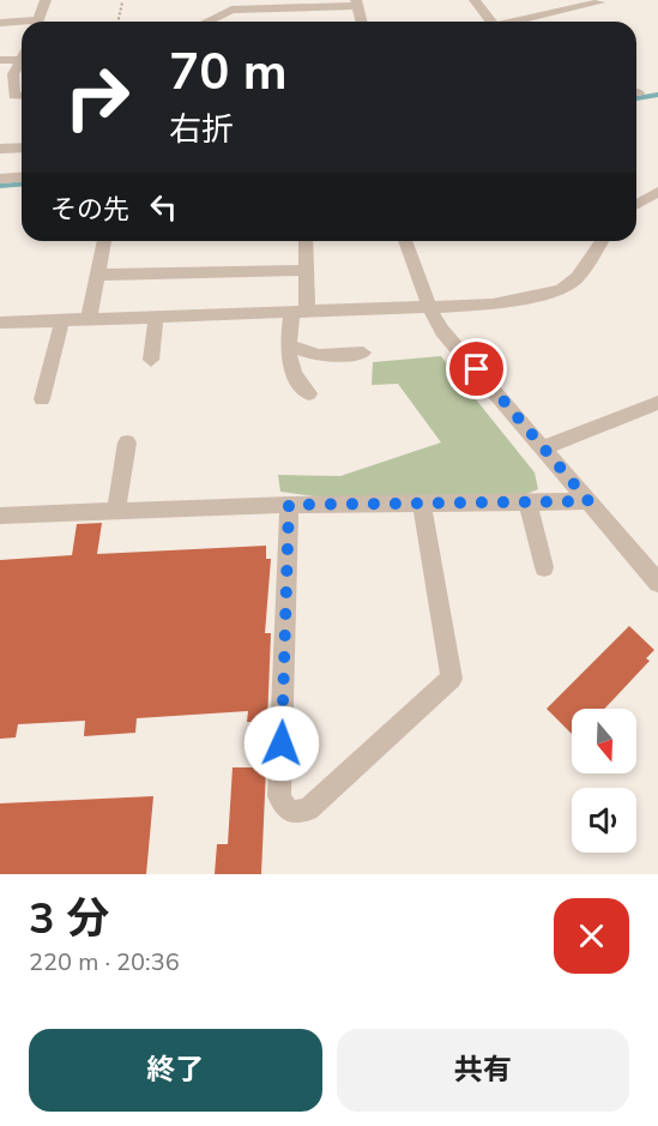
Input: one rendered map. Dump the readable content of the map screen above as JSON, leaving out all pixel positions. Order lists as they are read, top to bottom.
{
  "north": "bottom",
  "page": {
    "turn": ["70 m", "右折"],
    "then": "その先",
    "heading": ["3 分", "220 m · 20:36"],
    "buttons": ["終了", "共有"]
  }
}
